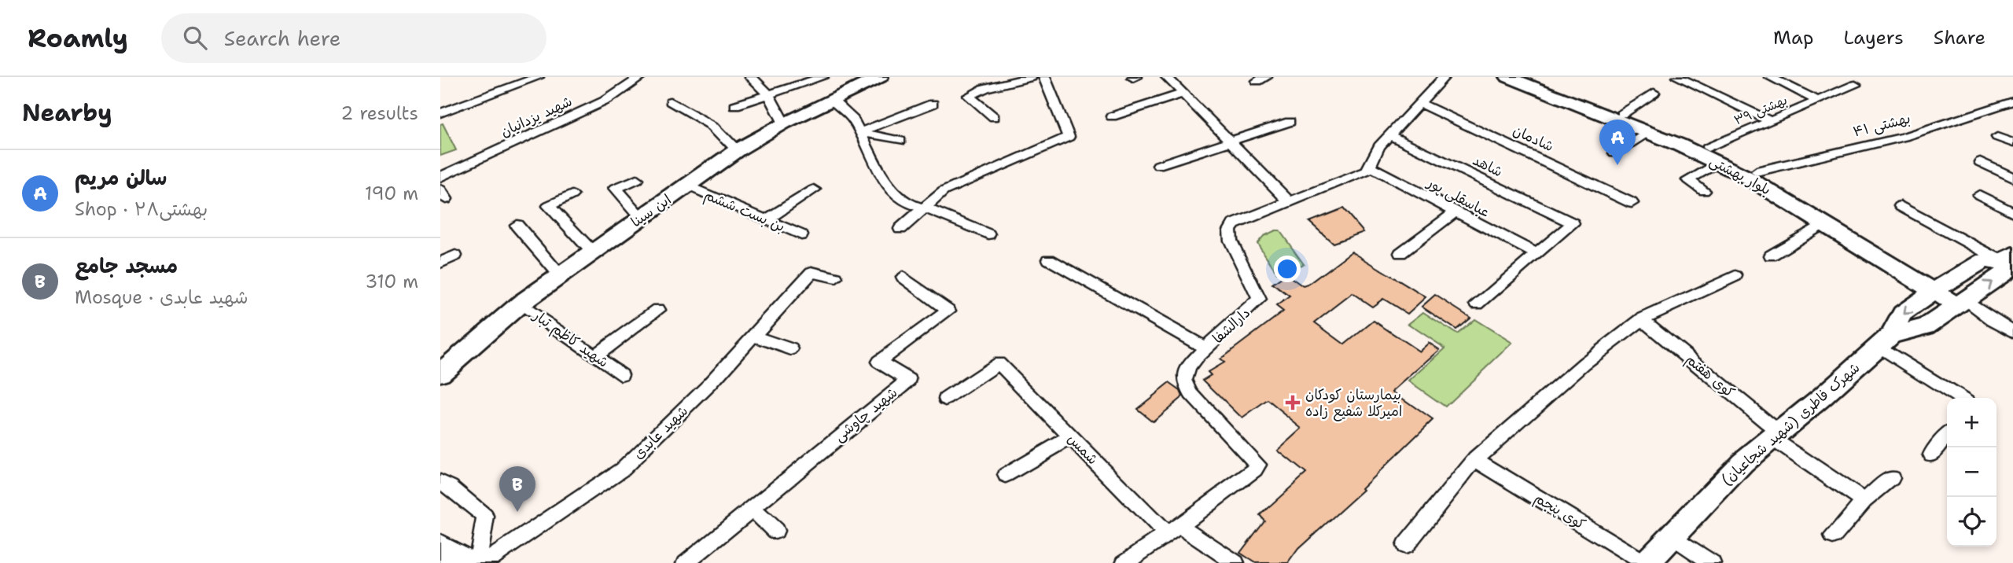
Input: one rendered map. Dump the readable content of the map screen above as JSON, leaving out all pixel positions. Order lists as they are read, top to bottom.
{
  "streets": {
    "main road": ["بلوار بهشتی", "ابن سینا", "شهرک فاطری (شهید شجاعیان)"],
    "street": [
      "بهشتی ۳۹",
      "شهید یزدانیان",
      "بهشتی ۴۱",
      "شادمان",
      "شاهد",
      "عباسقلی پور",
      "بن بست ششم",
      "دارالشفا",
      "شهید کاظم تبار",
      "کوی هفتم",
      "شهید چاوشی",
      "شهید عابدی",
      "شمس",
      "کوی پنجم"
    ]
  },
  "crossings": [
    ["بهشتی ۳۹", "بلوار بهشتی"],
    ["بهشتی ۴۱", "بلوار بهشتی"],
    ["شادمان", "دارالشفا"],
    ["شاهد", "عباسقلی پور"],
    ["شاهد", "دارالشفا"],
    ["بلوار بهشتی", "شهرک فاطری (شهید شجاعیان)"],
    ["عباسقلی پور", "دارالشفا"],
    ["ابن سینا", "بن بست ششم"],
    ["ابن سینا", "شهید کاظم تبار"],
    ["دارالشفا", "شمس"],
    ["کوی هفتم", "شهرک فاطری (شهید شجاعیان)"],
    ["شهرک فاطری (شهید شجاعیان)", "کوی پنجم"]
  ],
  "places": {
    "health": ["بیمارستان کودکان امیرکلا شفیع زاده"]
  },
  "page": {
    "header": "Roamly",
    "search": "Search here",
    "nav": ["Map", "Layers", "Share"],
    "heading": ["Nearby", "2 results"],
    "pins": ["A", "B"],
    "list": [
      {
        "mark": "A",
        "name": "سالن مریم",
        "note": "Shop · بهشتی۲۸",
        "value": "190 m"
      },
      {
        "mark": "B",
        "name": "مسجد جامع",
        "note": "Mosque · شهید عابدی",
        "value": "310 m"
      }
    ],
    "map_buttons": ["+", "−"]
  }
}
